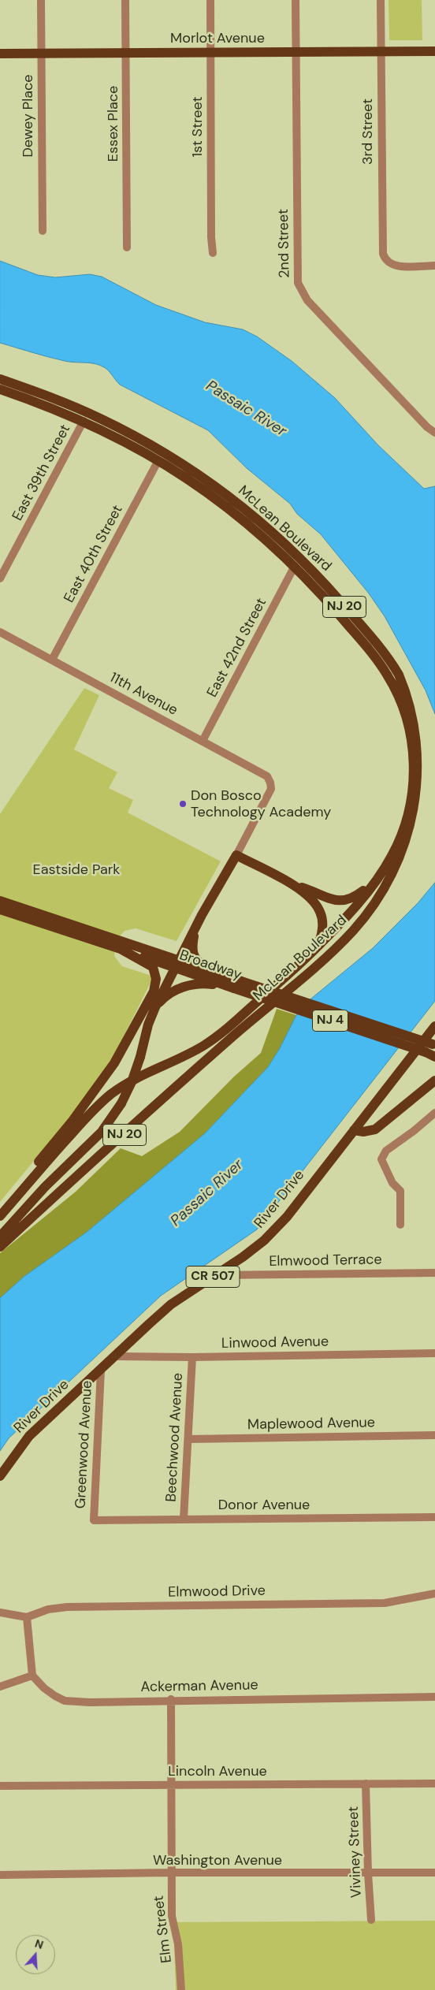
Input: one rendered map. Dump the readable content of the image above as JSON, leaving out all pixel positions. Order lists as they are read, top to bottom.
{
  "streets": {
    "main road": [
      "Morlot Avenue",
      "McLean Boulevard",
      "NJ 20",
      "Broadway",
      "NJ 4",
      "River Drive",
      "CR 507"
    ],
    "street": [
      "Dewey Place",
      "Essex Place",
      "1st Street",
      "3rd Street",
      "2nd Street",
      "East 39th Street",
      "East 40th Street",
      "East 42nd Street",
      "11th Avenue",
      "Elmwood Terrace",
      "Linwood Avenue",
      "Maplewood Avenue",
      "Beechwood Avenue",
      "Greenwood Avenue",
      "Donor Avenue",
      "Elmwood Drive",
      "Ackerman Avenue",
      "Lincoln Avenue",
      "Viviney Street",
      "Washington Avenue",
      "Elm Street"
    ]
  },
  "crossings": [
    ["Morlot Avenue", "Dewey Place"],
    ["Morlot Avenue", "Essex Place"],
    ["Morlot Avenue", "1st Street"],
    ["Morlot Avenue", "3rd Street"],
    ["Morlot Avenue", "2nd Street"],
    ["East 39th Street", "McLean Boulevard"],
    ["McLean Boulevard", "East 40th Street"],
    ["McLean Boulevard", "East 42nd Street"],
    ["East 40th Street", "11th Avenue"],
    ["East 42nd Street", "11th Avenue"],
    ["River Drive", "Elmwood Terrace"],
    ["River Drive", "Linwood Avenue"],
    ["River Drive", "Greenwood Avenue"],
    ["Linwood Avenue", "Beechwood Avenue"],
    ["Maplewood Avenue", "Beechwood Avenue"],
    ["Beechwood Avenue", "Donor Avenue"],
    ["Greenwood Avenue", "Donor Avenue"],
    ["Ackerman Avenue", "Elm Street"],
    ["Lincoln Avenue", "Viviney Street"],
    ["Lincoln Avenue", "Elm Street"],
    ["Viviney Street", "Washington Avenue"],
    ["Washington Avenue", "Elm Street"]
  ],
  "water": ["Passaic River"],
  "parks": ["Eastside Park"],
  "places": ["Don Bosco Technology Academy"],
  "north": "top"
}
